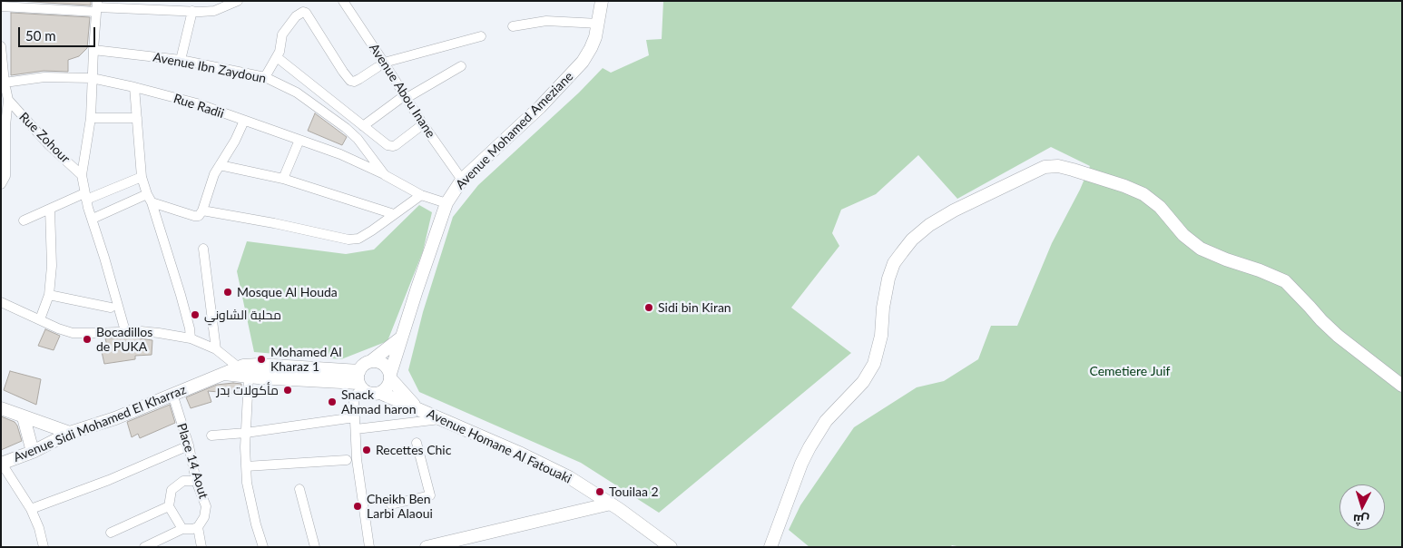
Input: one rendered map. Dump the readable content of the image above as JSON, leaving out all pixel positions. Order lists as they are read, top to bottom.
{
  "streets": {
    "street": [
      "Avenue Ibn Zaydoun",
      "Avenue Abou Inane",
      "Rue Radii",
      "Avenue Mohamed Ameziane",
      "Rue Zohour",
      "Avenue Sidi Mohamed El Kharraz",
      "Avenue Homane Al Fatouaki",
      "Place 14 Aout"
    ]
  },
  "crossings": [
    ["Avenue Ibn Zaydoun", "Rue Radii"],
    ["Avenue Ibn Zaydoun", "Avenue Mohamed Ameziane"],
    ["Avenue Abou Inane", "Avenue Mohamed Ameziane"],
    ["Rue Radii", "Rue Zohour"],
    ["Avenue Mohamed Ameziane", "Avenue Sidi Mohamed El Kharraz"],
    ["Avenue Mohamed Ameziane", "Avenue Homane Al Fatouaki"],
    ["Avenue Sidi Mohamed El Kharraz", "Avenue Homane Al Fatouaki"],
    ["Avenue Sidi Mohamed El Kharraz", "Place 14 Aout"]
  ],
  "parks": ["Cemetiere Juif"],
  "places": [
    "Mosque Al Houda",
    "Sidi bin Kiran",
    "محلبة الشاوني",
    "Bocadillos de PUKA",
    "Mohamed Al Kharaz 1",
    "مأكولات بدر",
    "Snack Ahmad haron",
    "Recettes Chic",
    "Touilaa 2",
    "Cheikh Ben Larbi Alaoui"
  ],
  "scale_bar": "50 m",
  "north": "bottom"
}
